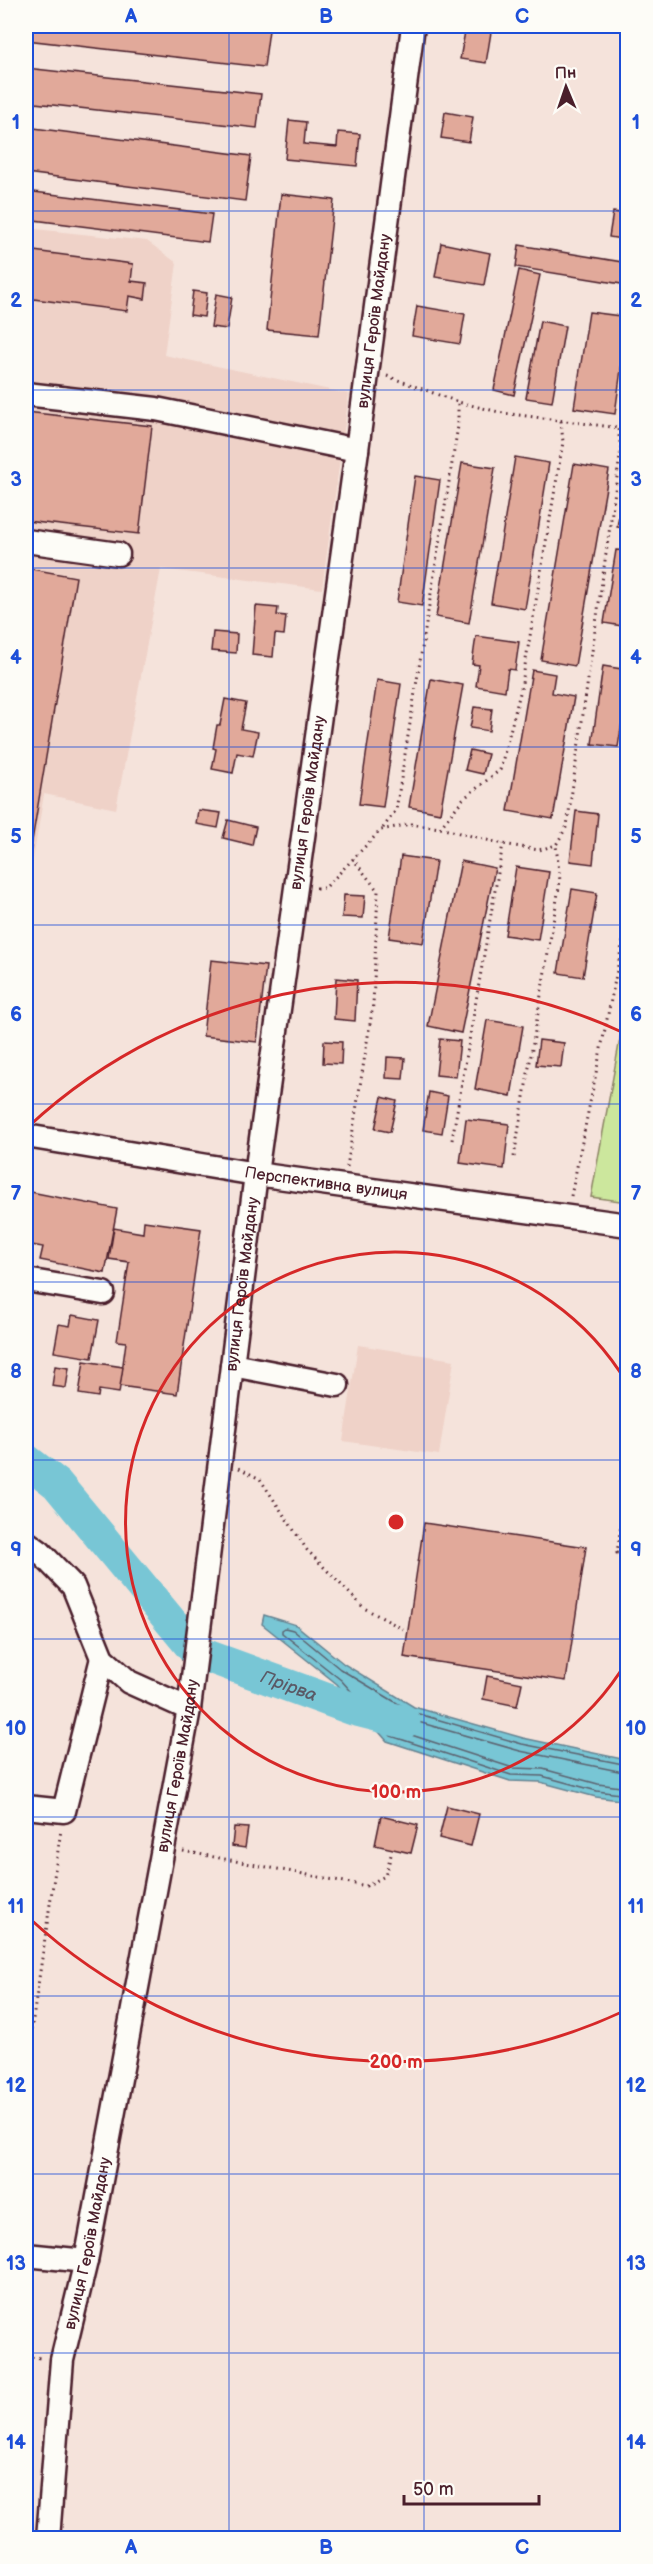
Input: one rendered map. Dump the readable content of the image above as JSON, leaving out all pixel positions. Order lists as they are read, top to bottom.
{
  "streets": {
    "street": ["вулиця Героїв Майдану", "Перспективна вулиця"]
  },
  "crossings": [
    ["вулиця Героїв Майдану", "Перспективна вулиця"]
  ],
  "water": ["Прірва"],
  "scale_bar": "50 m",
  "north": "top",
  "grid": {
    "columns": ["A", "B", "C"],
    "rows": [
      "1",
      "2",
      "3",
      "4",
      "5",
      "6",
      "7",
      "8",
      "9",
      "10",
      "11",
      "12",
      "13",
      "14"
    ]
  },
  "rings": ["100 m", "200 m"]
}
